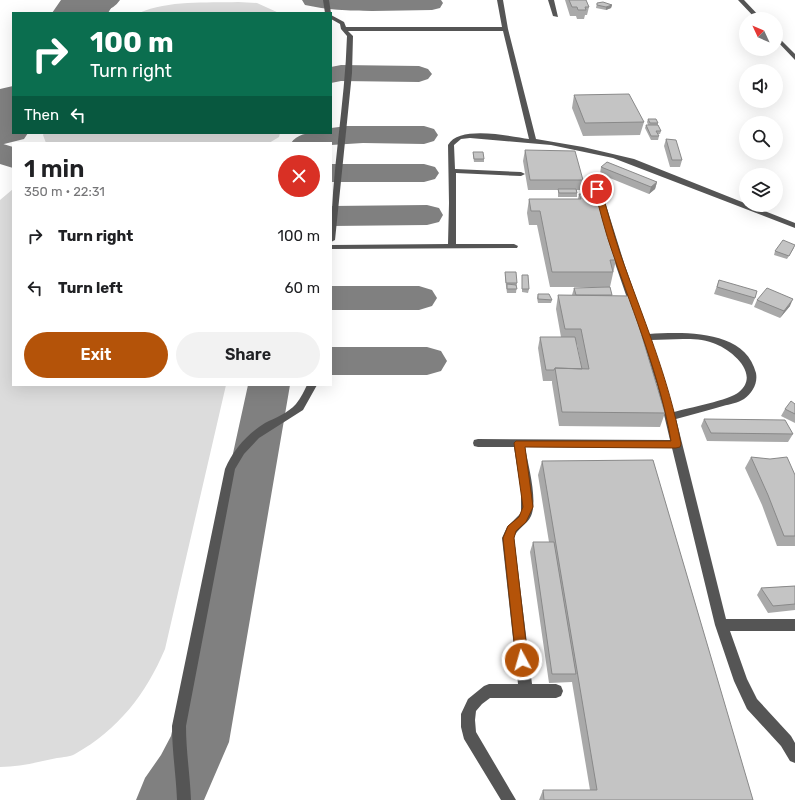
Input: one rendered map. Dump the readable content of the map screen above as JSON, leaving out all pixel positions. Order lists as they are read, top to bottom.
{
  "north": "top left",
  "page": {
    "turn": ["100 m", "Turn right"],
    "then": "Then",
    "heading": ["1 min", "350 m · 22:31"],
    "list": [
      {
        "name": "Turn right",
        "value": "100 m"
      },
      {
        "name": "Turn left",
        "value": "60 m"
      }
    ],
    "buttons": ["Exit", "Share"]
  }
}
